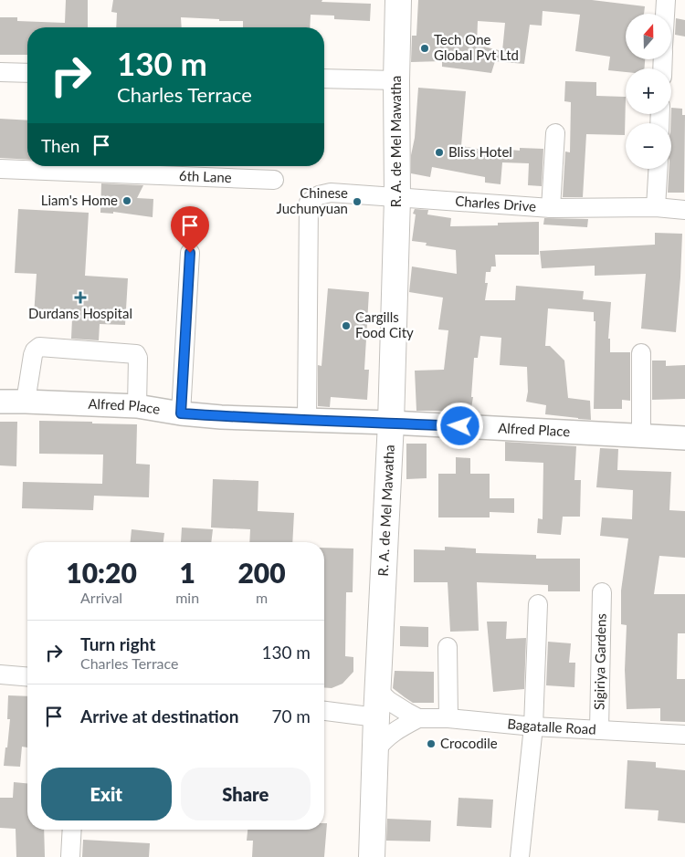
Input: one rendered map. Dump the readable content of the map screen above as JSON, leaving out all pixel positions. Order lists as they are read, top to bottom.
{
  "streets": {
    "highway": ["R. A. de Mel Mawatha"],
    "main road": ["Alfred Place"],
    "street": [
      "6th Lane",
      "Charles Drive",
      "Sigiriya Gardens",
      "Bagatalle Road"
    ]
  },
  "crossings": [
    ["R. A. de Mel Mawatha", "Charles Drive"],
    ["R. A. de Mel Mawatha", "Alfred Place"],
    ["R. A. de Mel Mawatha", "Bagatalle Road"],
    ["Charles Drive", "Alfred Place"],
    ["Sigiriya Gardens", "Bagatalle Road"]
  ],
  "places": {
    "other": [
      "Tech One Global Pvt Ltd",
      "Bliss Hotel",
      "Liam's Home",
      "Chinese Juchunyuan",
      "Cargills Food City",
      "Crocodile"
    ],
    "health": ["Durdans Hospital"]
  },
  "north": "top",
  "page": {
    "map_buttons": ["+", "−"],
    "turn": ["130 m", "Charles Terrace"],
    "then": "Then",
    "eta": [
      "10:20",
      "Arrival",
      "1",
      "min",
      "200",
      "m"
    ],
    "list": [
      {
        "name": "Turn right",
        "note": "Charles Terrace",
        "value": "130 m"
      },
      {
        "name": "Arrive at destination",
        "value": "70 m"
      }
    ],
    "buttons": ["Exit", "Share"]
  }
}
